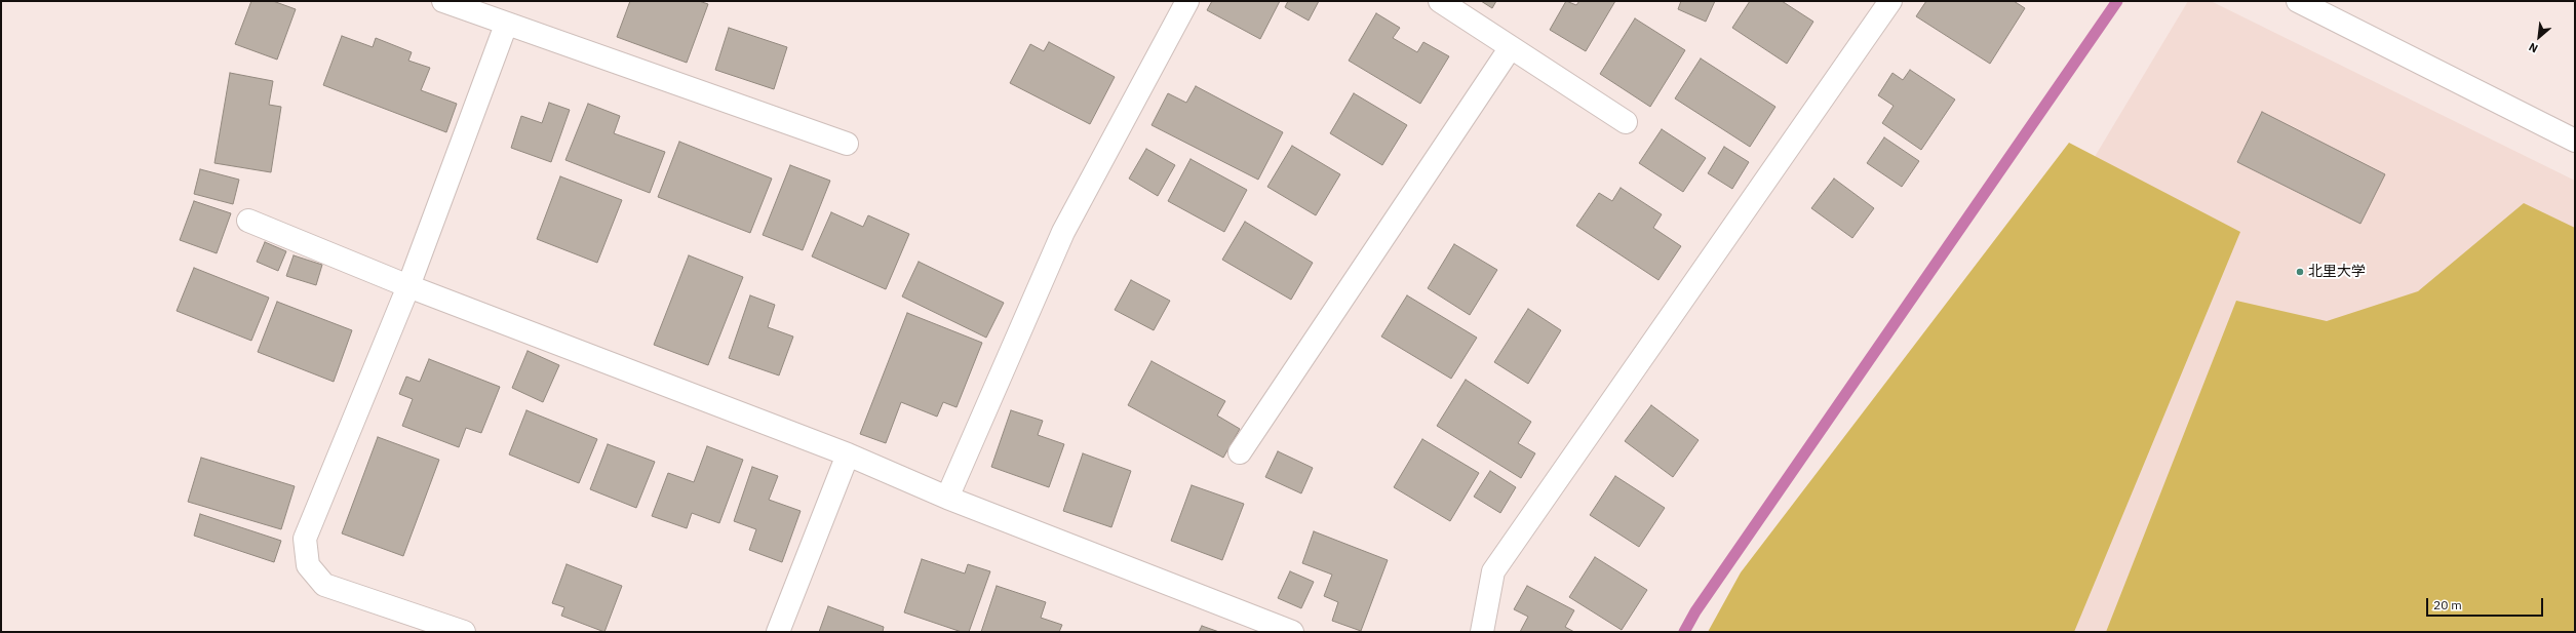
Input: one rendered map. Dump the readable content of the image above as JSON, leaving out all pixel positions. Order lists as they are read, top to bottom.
{
  "places": ["北里大学"],
  "scale_bar": "20 m",
  "north": "bottom left"
}
